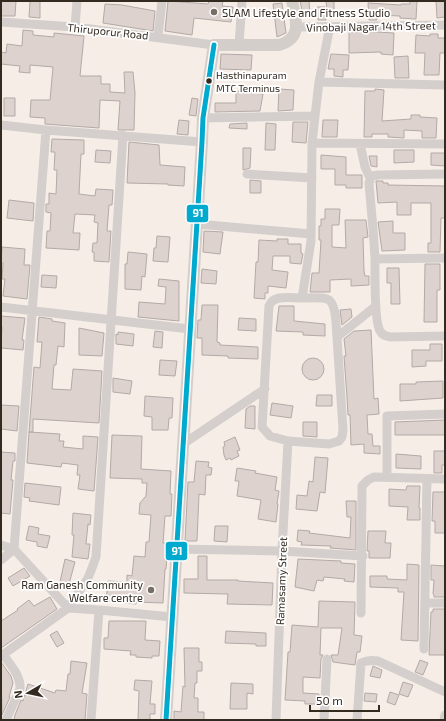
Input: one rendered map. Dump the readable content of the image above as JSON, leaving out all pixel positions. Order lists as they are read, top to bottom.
{
  "streets": {
    "street": ["Vinobaji Nagar 14th Street", "Thiruporur Road", "Ramasamy Street"]
  },
  "places": ["SLAM Lifestyle and Fitness Studio", "Hasthinapuram MTC Terminus", "Ram Ganesh Community Welfare centre"],
  "lines": ["transit line 91"],
  "scale_bar": "50 m",
  "north": "left"
}
